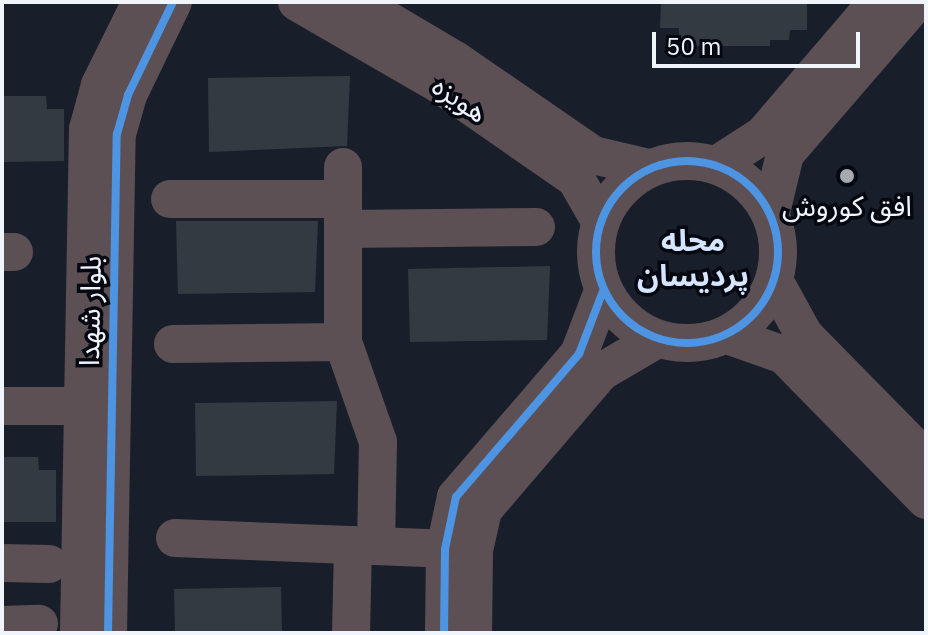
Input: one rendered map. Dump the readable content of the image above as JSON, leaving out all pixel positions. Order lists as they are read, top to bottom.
{
  "streets": {
    "street": ["هویزه", "بلوار شهدا"]
  },
  "districts": ["محله پردیسان"],
  "places": ["افق کوروش"],
  "scale_bar": "50 m"
}
